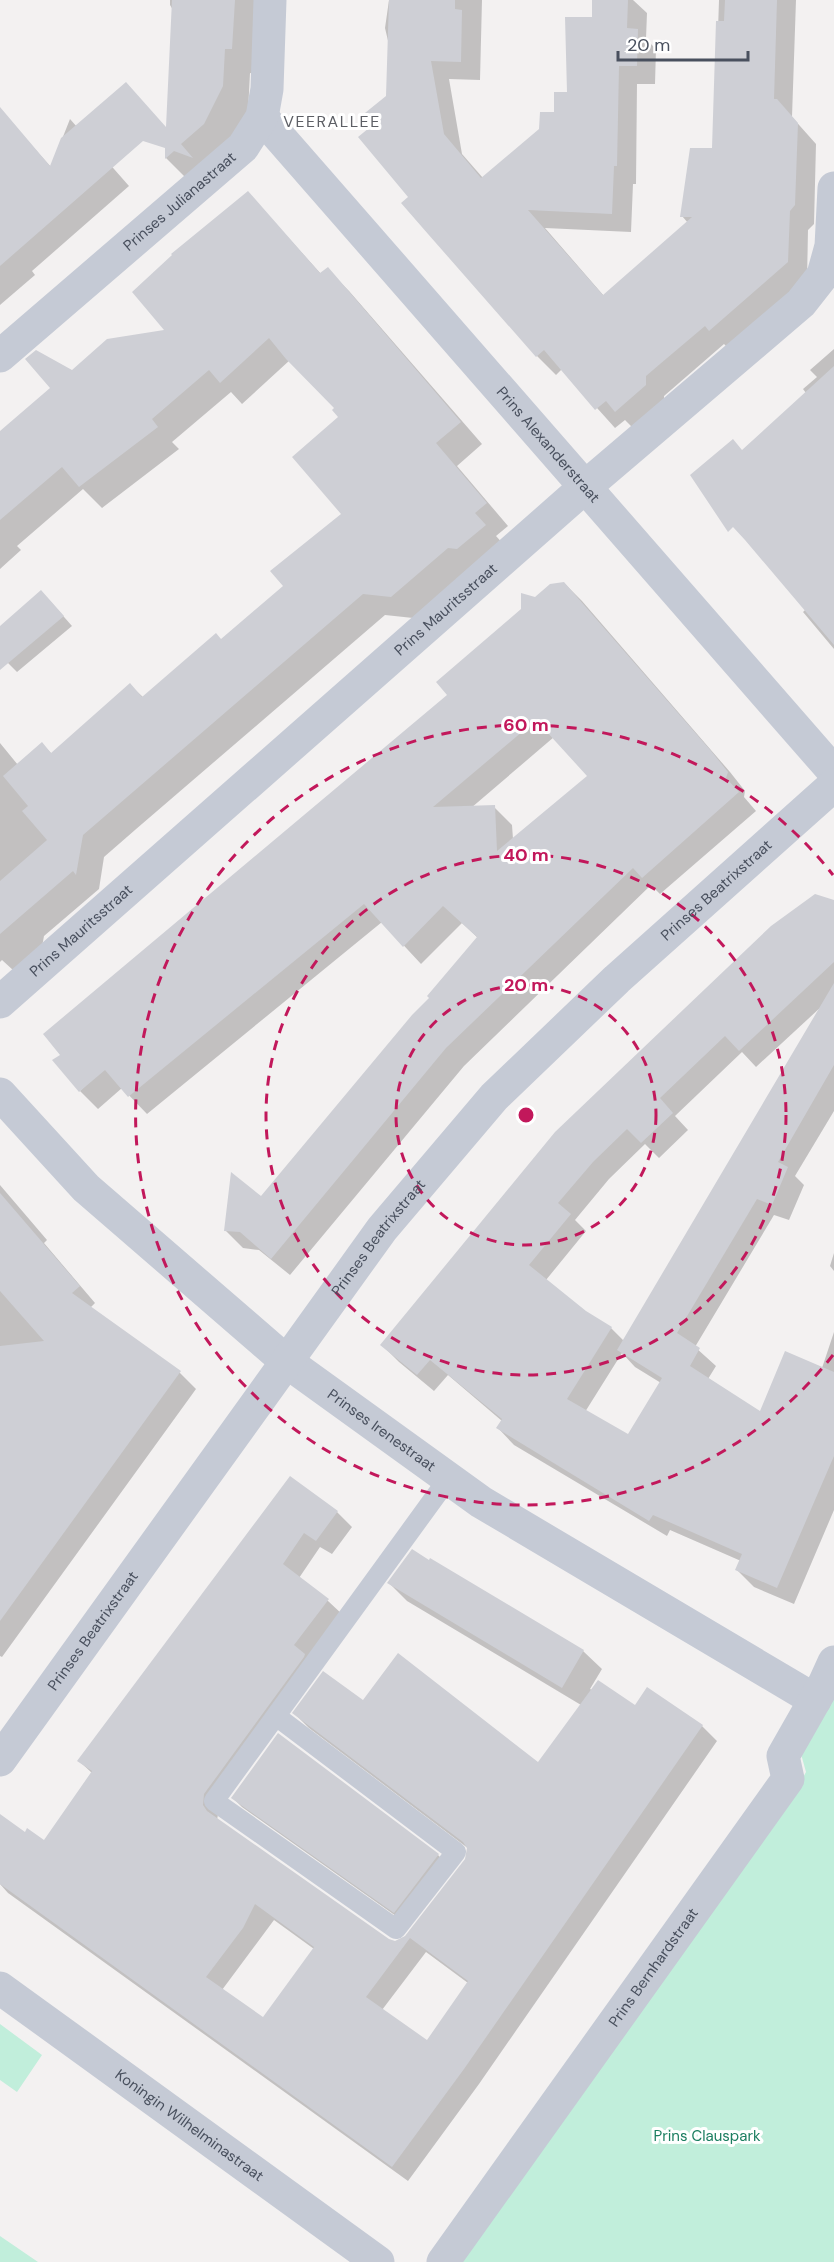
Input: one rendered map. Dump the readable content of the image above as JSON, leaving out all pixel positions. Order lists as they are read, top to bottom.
{
  "streets": {
    "street": [
      "Prinses Julianastraat",
      "Prins Alexanderstraat",
      "Prins Mauritsstraat",
      "Prinses Beatrixstraat",
      "Prinses Irenestraat",
      "Prins Bernhardstraat",
      "Koningin Wilhelminastraat"
    ]
  },
  "crossings": [
    ["Prinses Julianastraat", "Prins Alexanderstraat"],
    ["Prins Alexanderstraat", "Prins Mauritsstraat"],
    ["Prinses Beatrixstraat", "Prinses Irenestraat"],
    ["Prinses Irenestraat", "Prins Bernhardstraat"]
  ],
  "districts": ["VEERALLEE"],
  "parks": ["Prins Clauspark"],
  "scale_bar": "20 m",
  "rings": ["60 m", "40 m", "20 m"]
}
